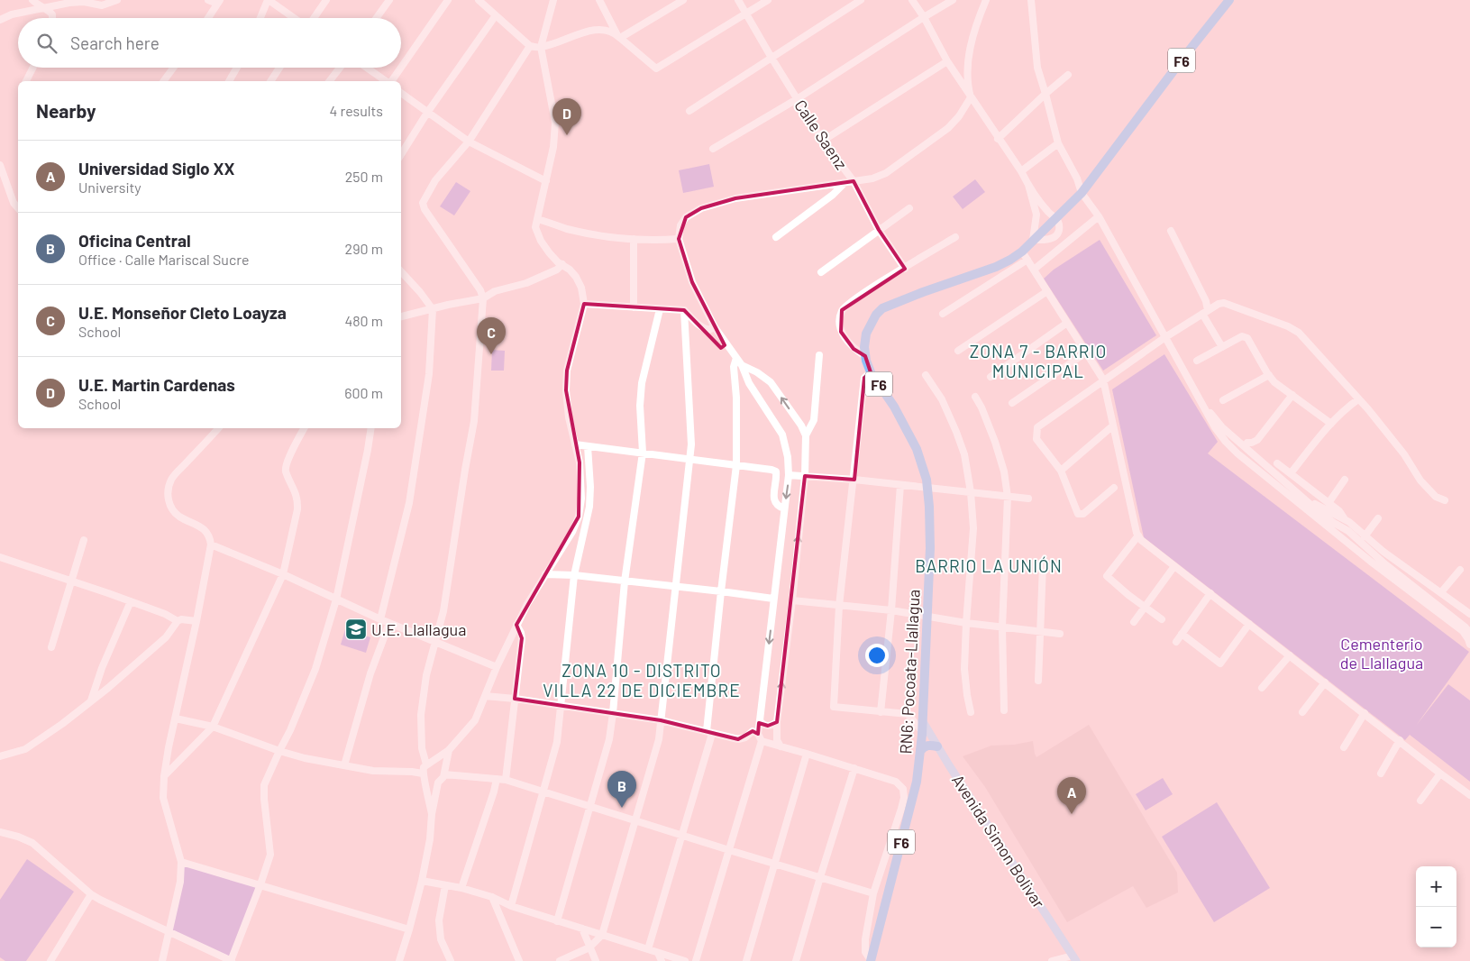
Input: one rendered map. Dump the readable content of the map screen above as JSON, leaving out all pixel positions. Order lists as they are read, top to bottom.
{
  "streets": {
    "highway": ["F6", "RN6: Pocoata-Llallagua"],
    "main road": ["Avenida Simon Bolivar"],
    "street": ["Calle Saenz"]
  },
  "crossings": [
    ["RN6: Pocoata-Llallagua", "Avenida Simon Bolivar"]
  ],
  "districts": ["ZONA 7 - BARRIO MUNICIPAL", "BARRIO LA UNIÓN", "ZONA 10 - DISTRITO VILLA 22 DE DICIEMBRE"],
  "parks": ["Cementerio de Llallagua"],
  "places": {
    "school or university": ["U.E. Llallagua"]
  },
  "page": {
    "search": "Search here",
    "heading": ["Nearby", "4 results"],
    "pins": [
      "D",
      "C",
      "B",
      "A"
    ],
    "list": [
      {
        "mark": "A",
        "name": "Universidad Siglo XX",
        "note": "University",
        "value": "250 m"
      },
      {
        "mark": "B",
        "name": "Oficina Central",
        "note": "Office · Calle Mariscal Sucre",
        "value": "290 m"
      },
      {
        "mark": "C",
        "name": "U.E. Monseñor Cleto Loayza",
        "note": "School",
        "value": "480 m"
      },
      {
        "mark": "D",
        "name": "U.E. Martin Cardenas",
        "note": "School",
        "value": "600 m"
      }
    ],
    "map_buttons": ["+", "−"]
  }
}
